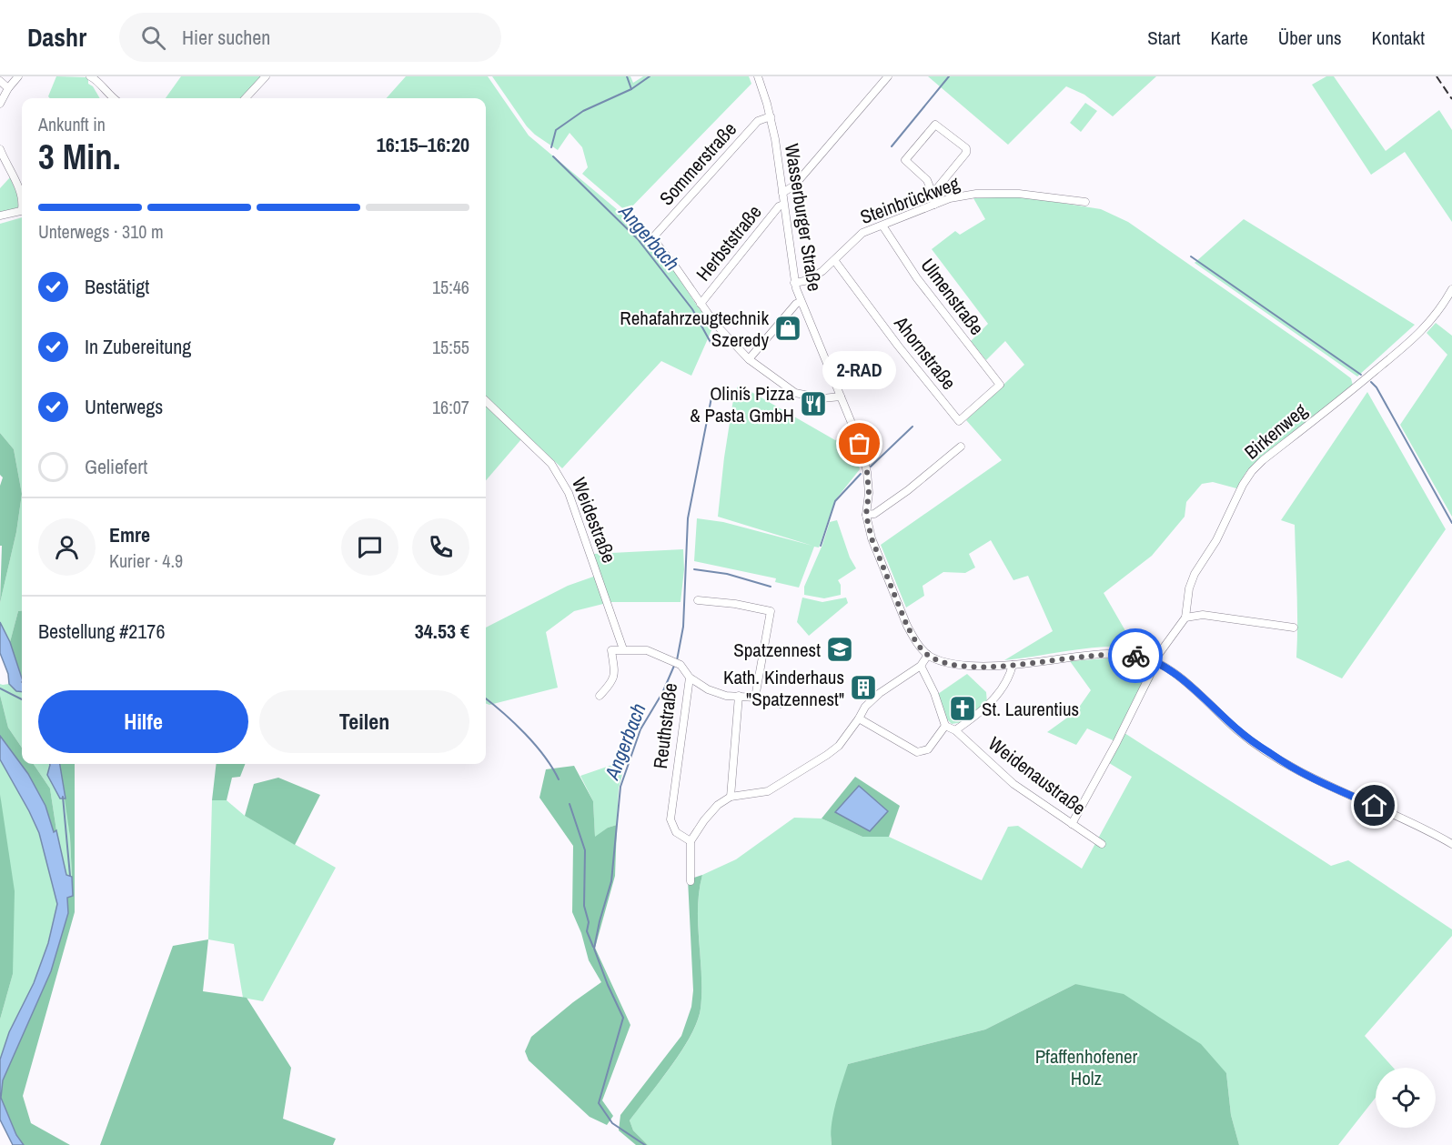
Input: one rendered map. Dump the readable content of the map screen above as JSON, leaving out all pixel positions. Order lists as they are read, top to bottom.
{
  "streets": {
    "street": [
      "Sommerstraße",
      "Steinbrückweg",
      "Wasserburger Straße",
      "Herbststraße",
      "Ulmenstraße",
      "Ahornstraße",
      "Birkenweg",
      "Weidestraße",
      "Reuthstraße",
      "Weidenaustraße"
    ]
  },
  "crossings": [
    ["Sommerstraße", "Wasserburger Straße"],
    ["Sommerstraße", "Herbststraße"],
    ["Steinbrückweg", "Wasserburger Straße"],
    ["Steinbrückweg", "Ulmenstraße"],
    ["Steinbrückweg", "Ahornstraße"],
    ["Wasserburger Straße", "Herbststraße"],
    ["Ulmenstraße", "Ahornstraße"],
    ["Birkenweg", "Weidenaustraße"],
    ["Weidestraße", "Reuthstraße"]
  ],
  "water": ["Angerbach"],
  "parks": ["Pfaffenhofener Holz"],
  "places": {
    "shop": ["Rehafahrzeugtechnik Szeredy"],
    "restaurant": ["Olini´s Pizza & Pasta GmbH"],
    "other": ["2-RAD"],
    "school or university": ["Spatzennest"],
    "building": ["Kath. Kinderhaus \"Spatzennest\""],
    "church": ["St. Laurentius"]
  },
  "page": {
    "header": "Dashr",
    "search": "Hier suchen",
    "nav": [
      "Start",
      "Karte",
      "Über uns",
      "Kontakt"
    ],
    "heading": ["3 Min.", "Ankunft in", "16:15–16:20"],
    "panel": [
      "Emre",
      "Kurier · 4.9",
      "Bestellung #2176",
      "34.53 €"
    ],
    "bar": "Unterwegs · 310 m",
    "list": [
      ["Bestätigt", "15:46"],
      ["In Zubereitung", "15:55"],
      ["Unterwegs", "16:07"],
      "Geliefert"
    ],
    "bubble": "2-RAD",
    "buttons": ["Hilfe", "Teilen"]
  }
}
